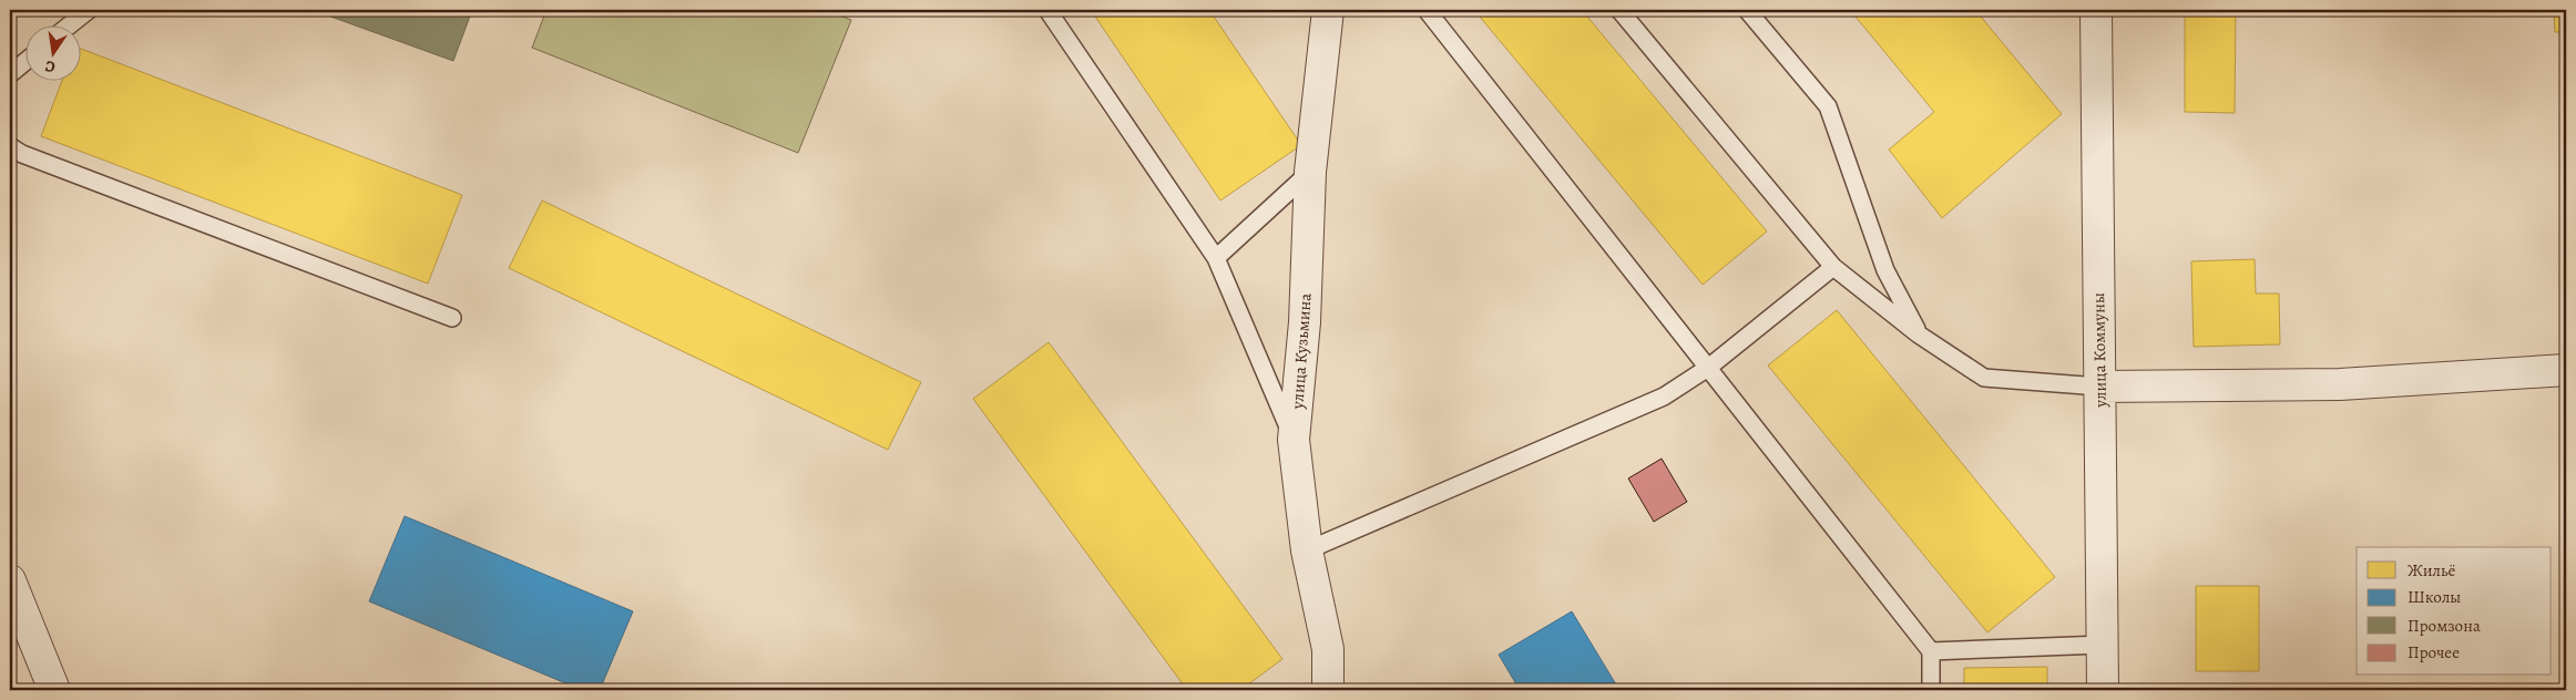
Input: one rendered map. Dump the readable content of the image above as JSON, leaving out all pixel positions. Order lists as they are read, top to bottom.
{
  "streets": {
    "street": ["улица Коммуны", "улица Кузьмина"]
  },
  "legend": [
    "Жильё",
    "Школы",
    "Промзона",
    "Прочее"
  ],
  "north": "bottom"
}
